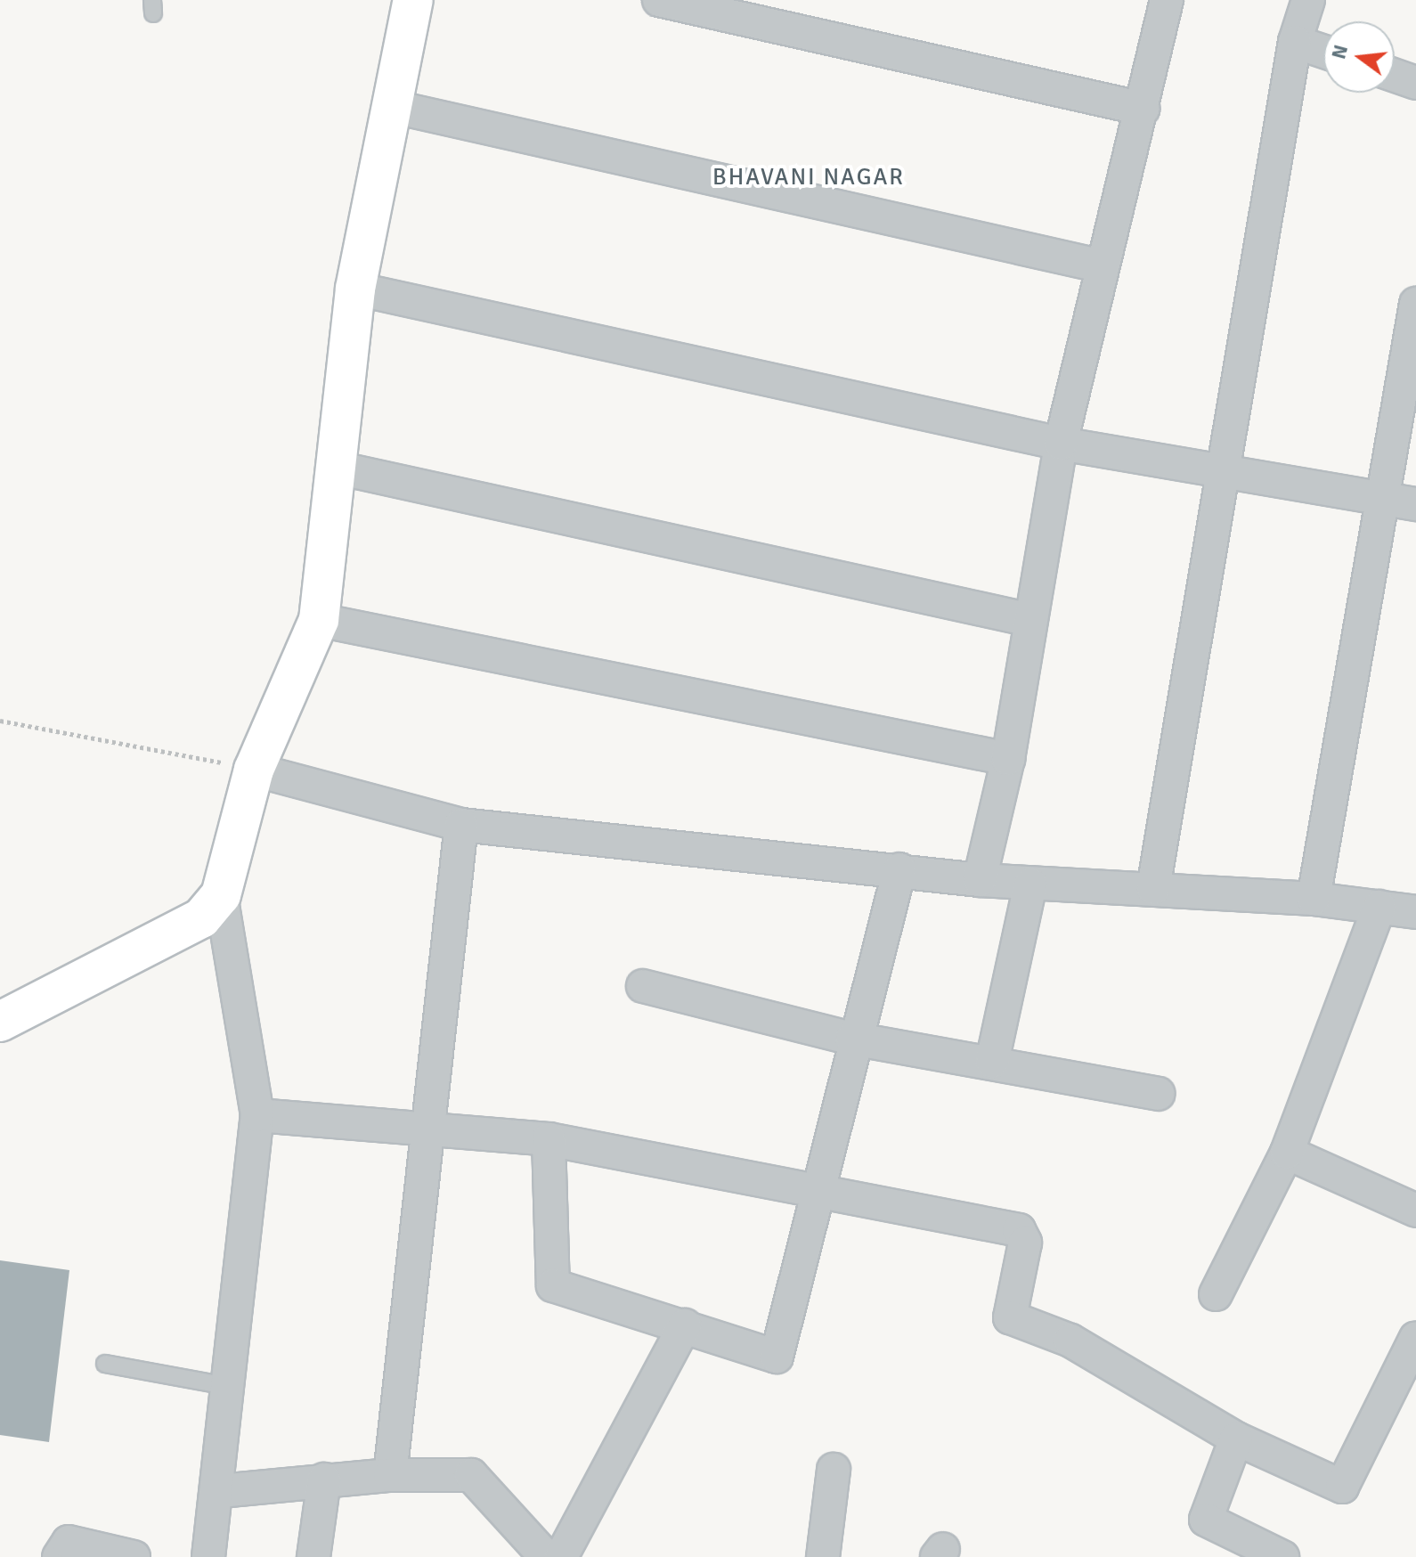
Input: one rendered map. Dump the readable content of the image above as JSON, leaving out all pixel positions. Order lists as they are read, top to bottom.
{
  "districts": ["BHAVANI NAGAR"],
  "north": "left"
}
